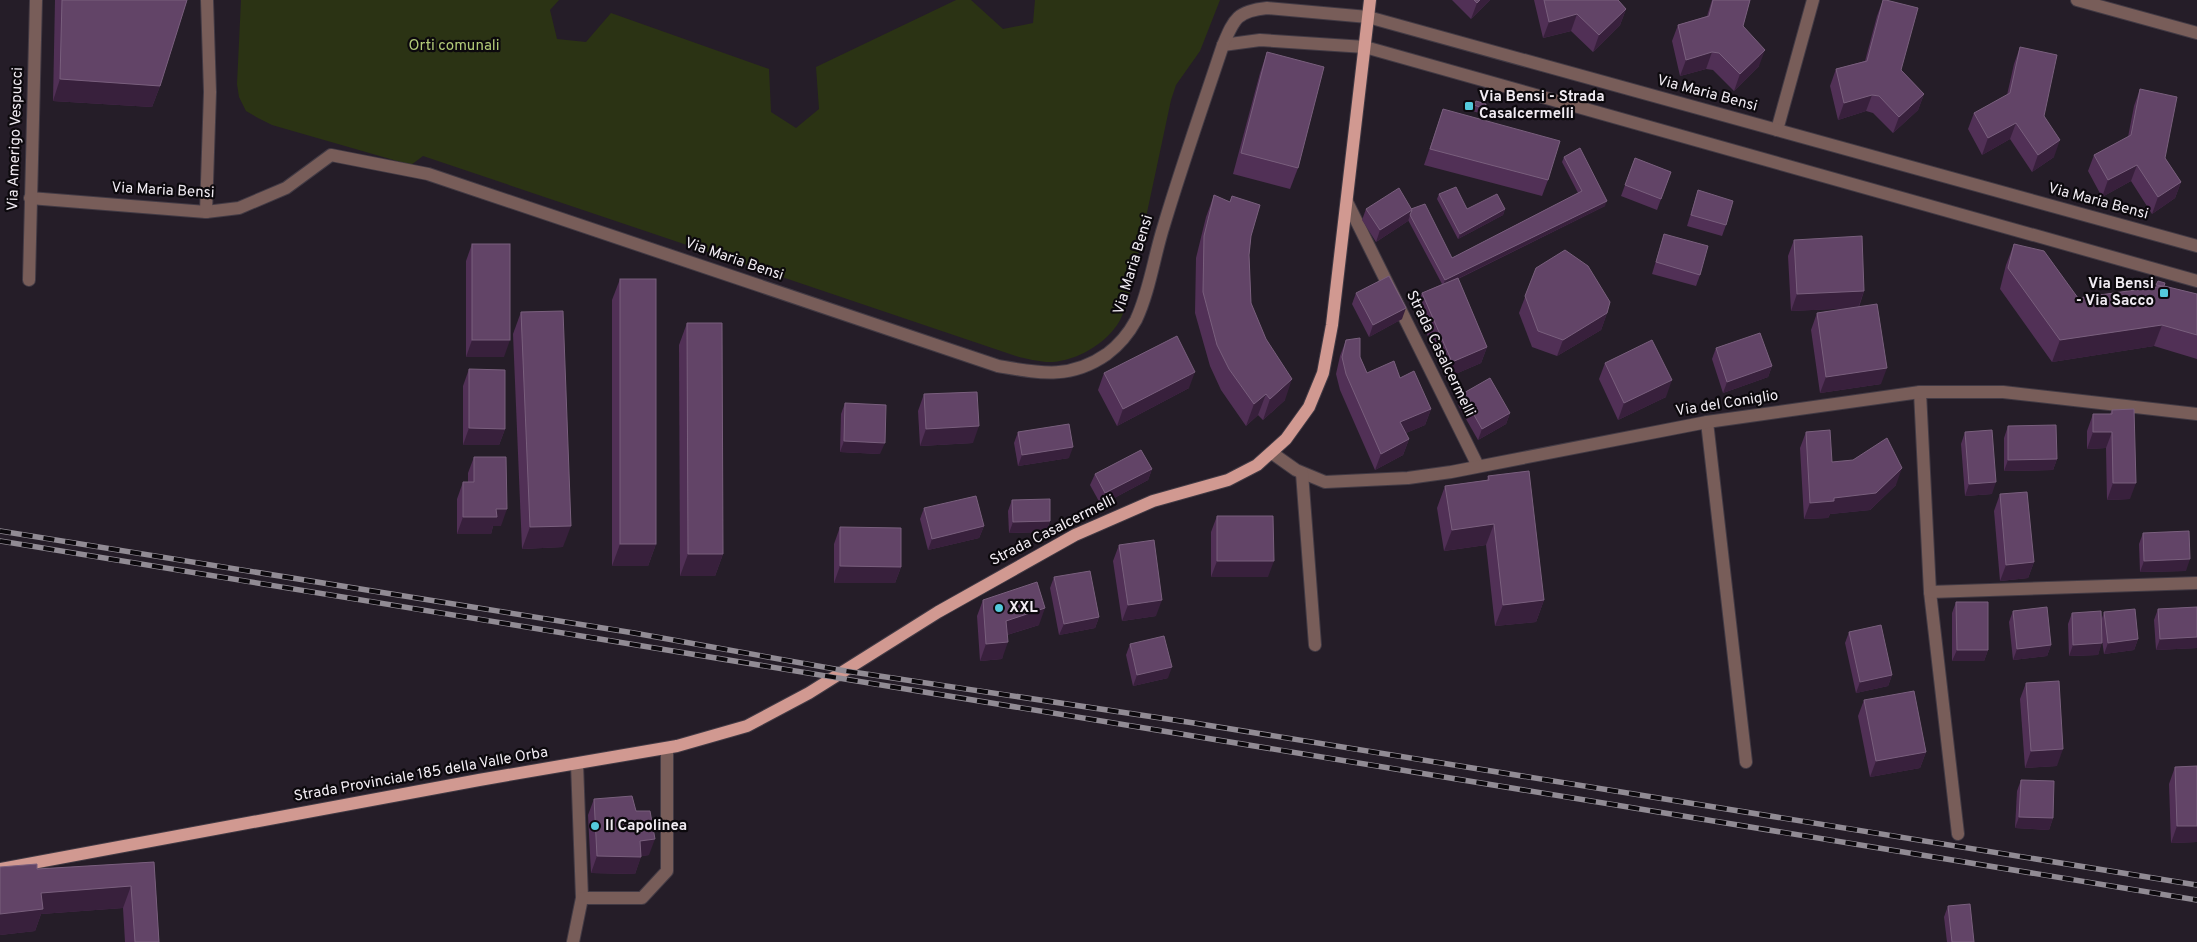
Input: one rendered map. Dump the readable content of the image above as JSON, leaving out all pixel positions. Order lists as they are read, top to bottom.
{
  "streets": {
    "main road": ["Strada Casalcermelli", "Strada Provinciale 185 della Valle Orba"],
    "street": ["Via Maria Bensi", "Via Amerigo Vespucci", "Via del Coniglio"]
  },
  "crossings": [
    ["Via Maria Bensi", "Via Amerigo Vespucci"],
    ["Via Maria Bensi", "Strada Casalcermelli"],
    ["Strada Casalcermelli", "Via del Coniglio"],
    ["Strada Casalcermelli", "Strada Provinciale 185 della Valle Orba"]
  ],
  "parks": ["Orti comunali"],
  "places": {
    "transit": ["Via Bensi - Strada Casalcermelli", "Via Bensi - Via Sacco"],
    "other": ["XXL", "Il Capolinea"]
  }
}
